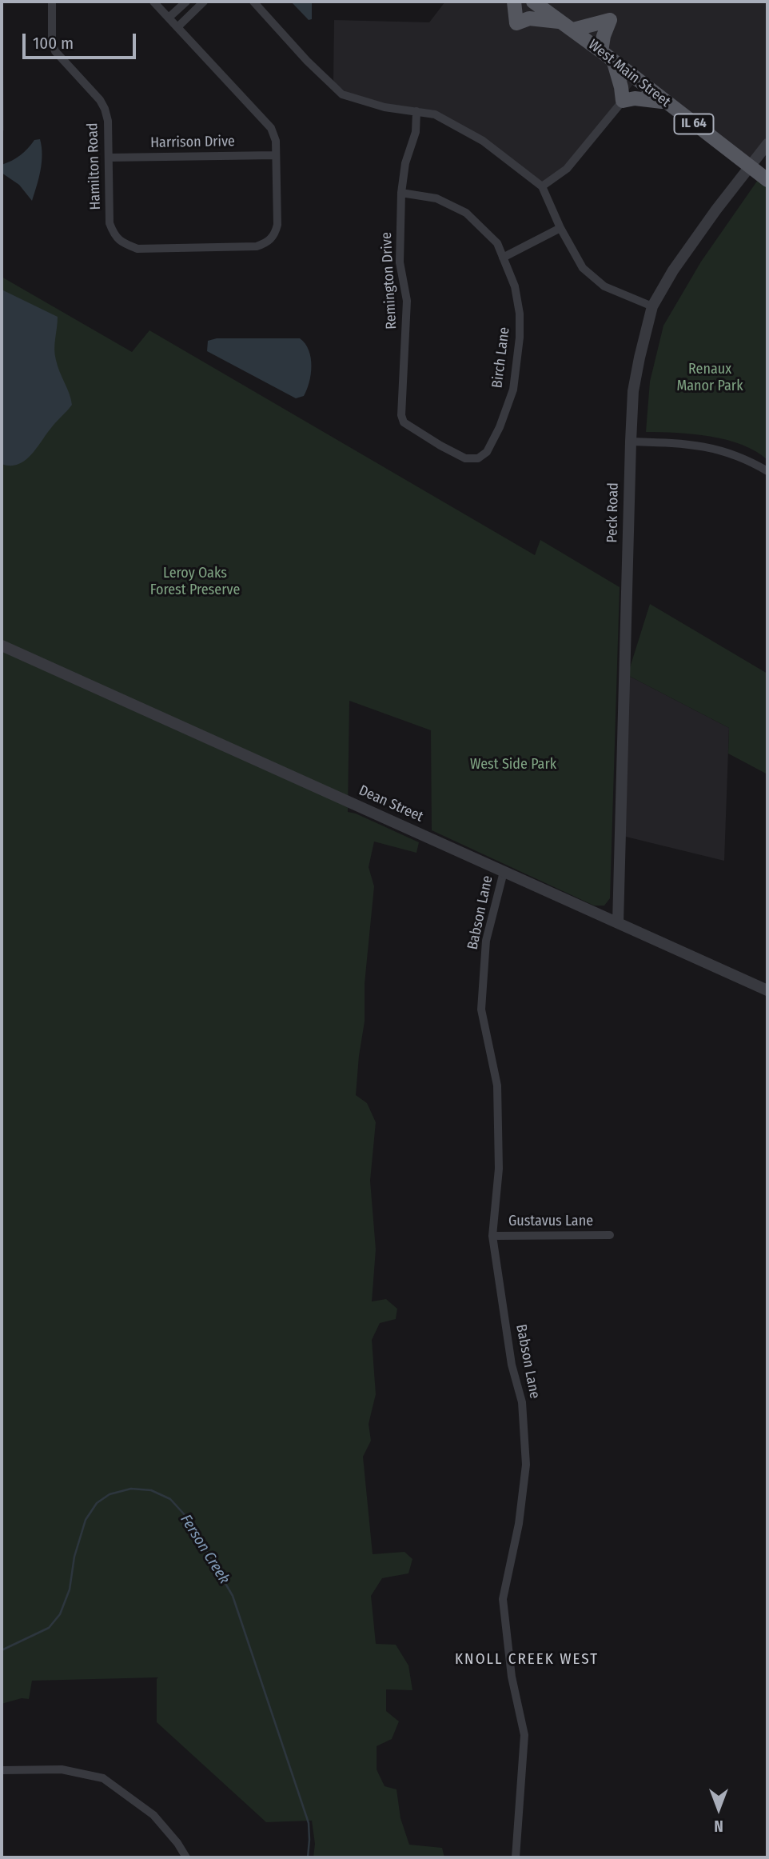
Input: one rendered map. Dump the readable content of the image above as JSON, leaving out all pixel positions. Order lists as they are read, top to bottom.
{
  "streets": {
    "main road": ["West Main Street", "IL 64"],
    "street": [
      "Harrison Drive",
      "Hamilton Road",
      "Remington Drive",
      "Birch Lane",
      "Peck Road",
      "Dean Street",
      "Babson Lane",
      "Gustavus Lane"
    ]
  },
  "crossings": [
    ["West Main Street", "IL 64"],
    ["West Main Street", "Peck Road"],
    ["IL 64", "Peck Road"],
    ["Harrison Drive", "Hamilton Road"],
    ["Remington Drive", "Birch Lane"],
    ["Peck Road", "Dean Street"],
    ["Dean Street", "Babson Lane"],
    ["Babson Lane", "Gustavus Lane"]
  ],
  "districts": ["KNOLL CREEK WEST"],
  "water": ["Ferson Creek"],
  "parks": ["Renaux Manor Park", "Leroy Oaks Forest Preserve", "West Side Park"],
  "scale_bar": "100 m",
  "north": "bottom"
}
